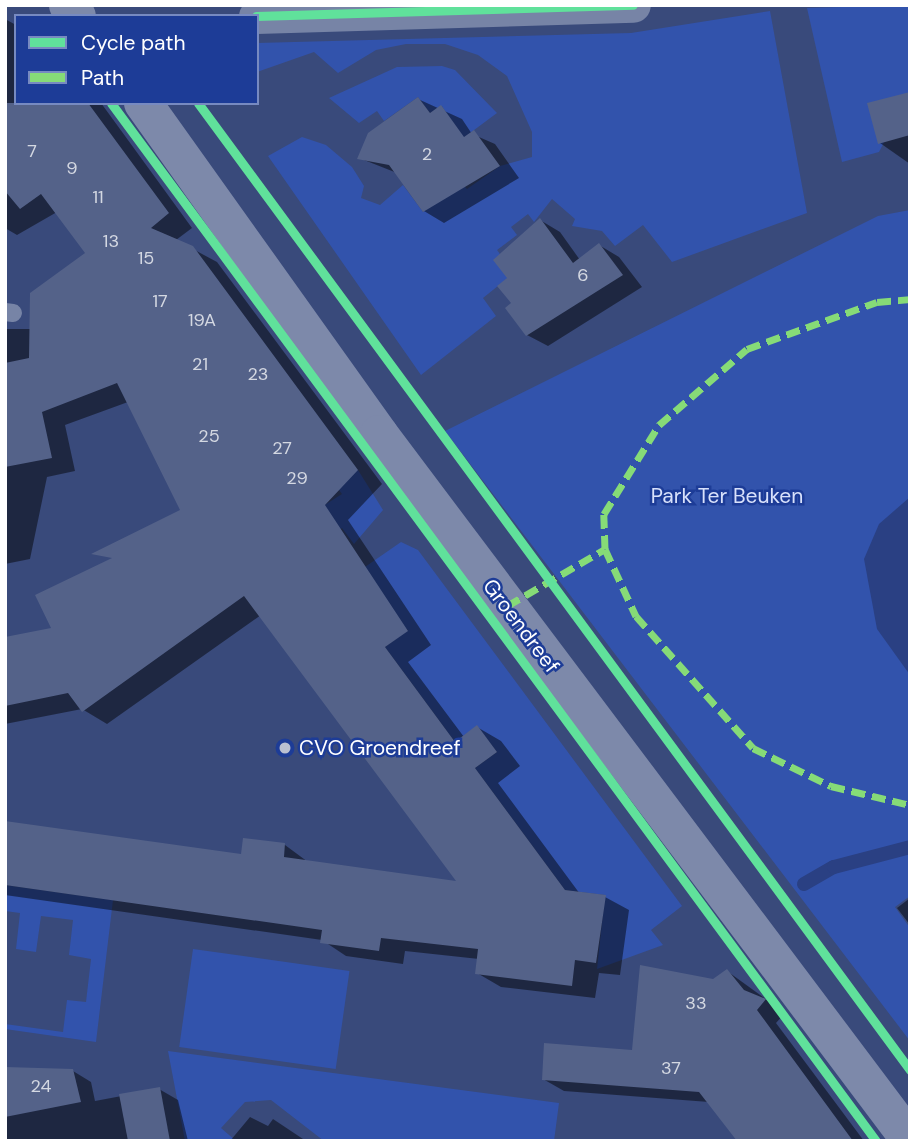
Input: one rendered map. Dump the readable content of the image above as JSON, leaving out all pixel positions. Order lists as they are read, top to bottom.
{
  "streets": {
    "street": ["Groendreef"]
  },
  "parks": ["Park Ter Beuken"],
  "places": ["CVO Groendreef"],
  "house_numbers": [
    "7",
    "2",
    "9",
    "11",
    "13",
    "15",
    "6",
    "17",
    "19A",
    "21",
    "23",
    "25",
    "27",
    "29",
    "33",
    "37",
    "24"
  ],
  "legend": ["Cycle path", "Path"]
}
